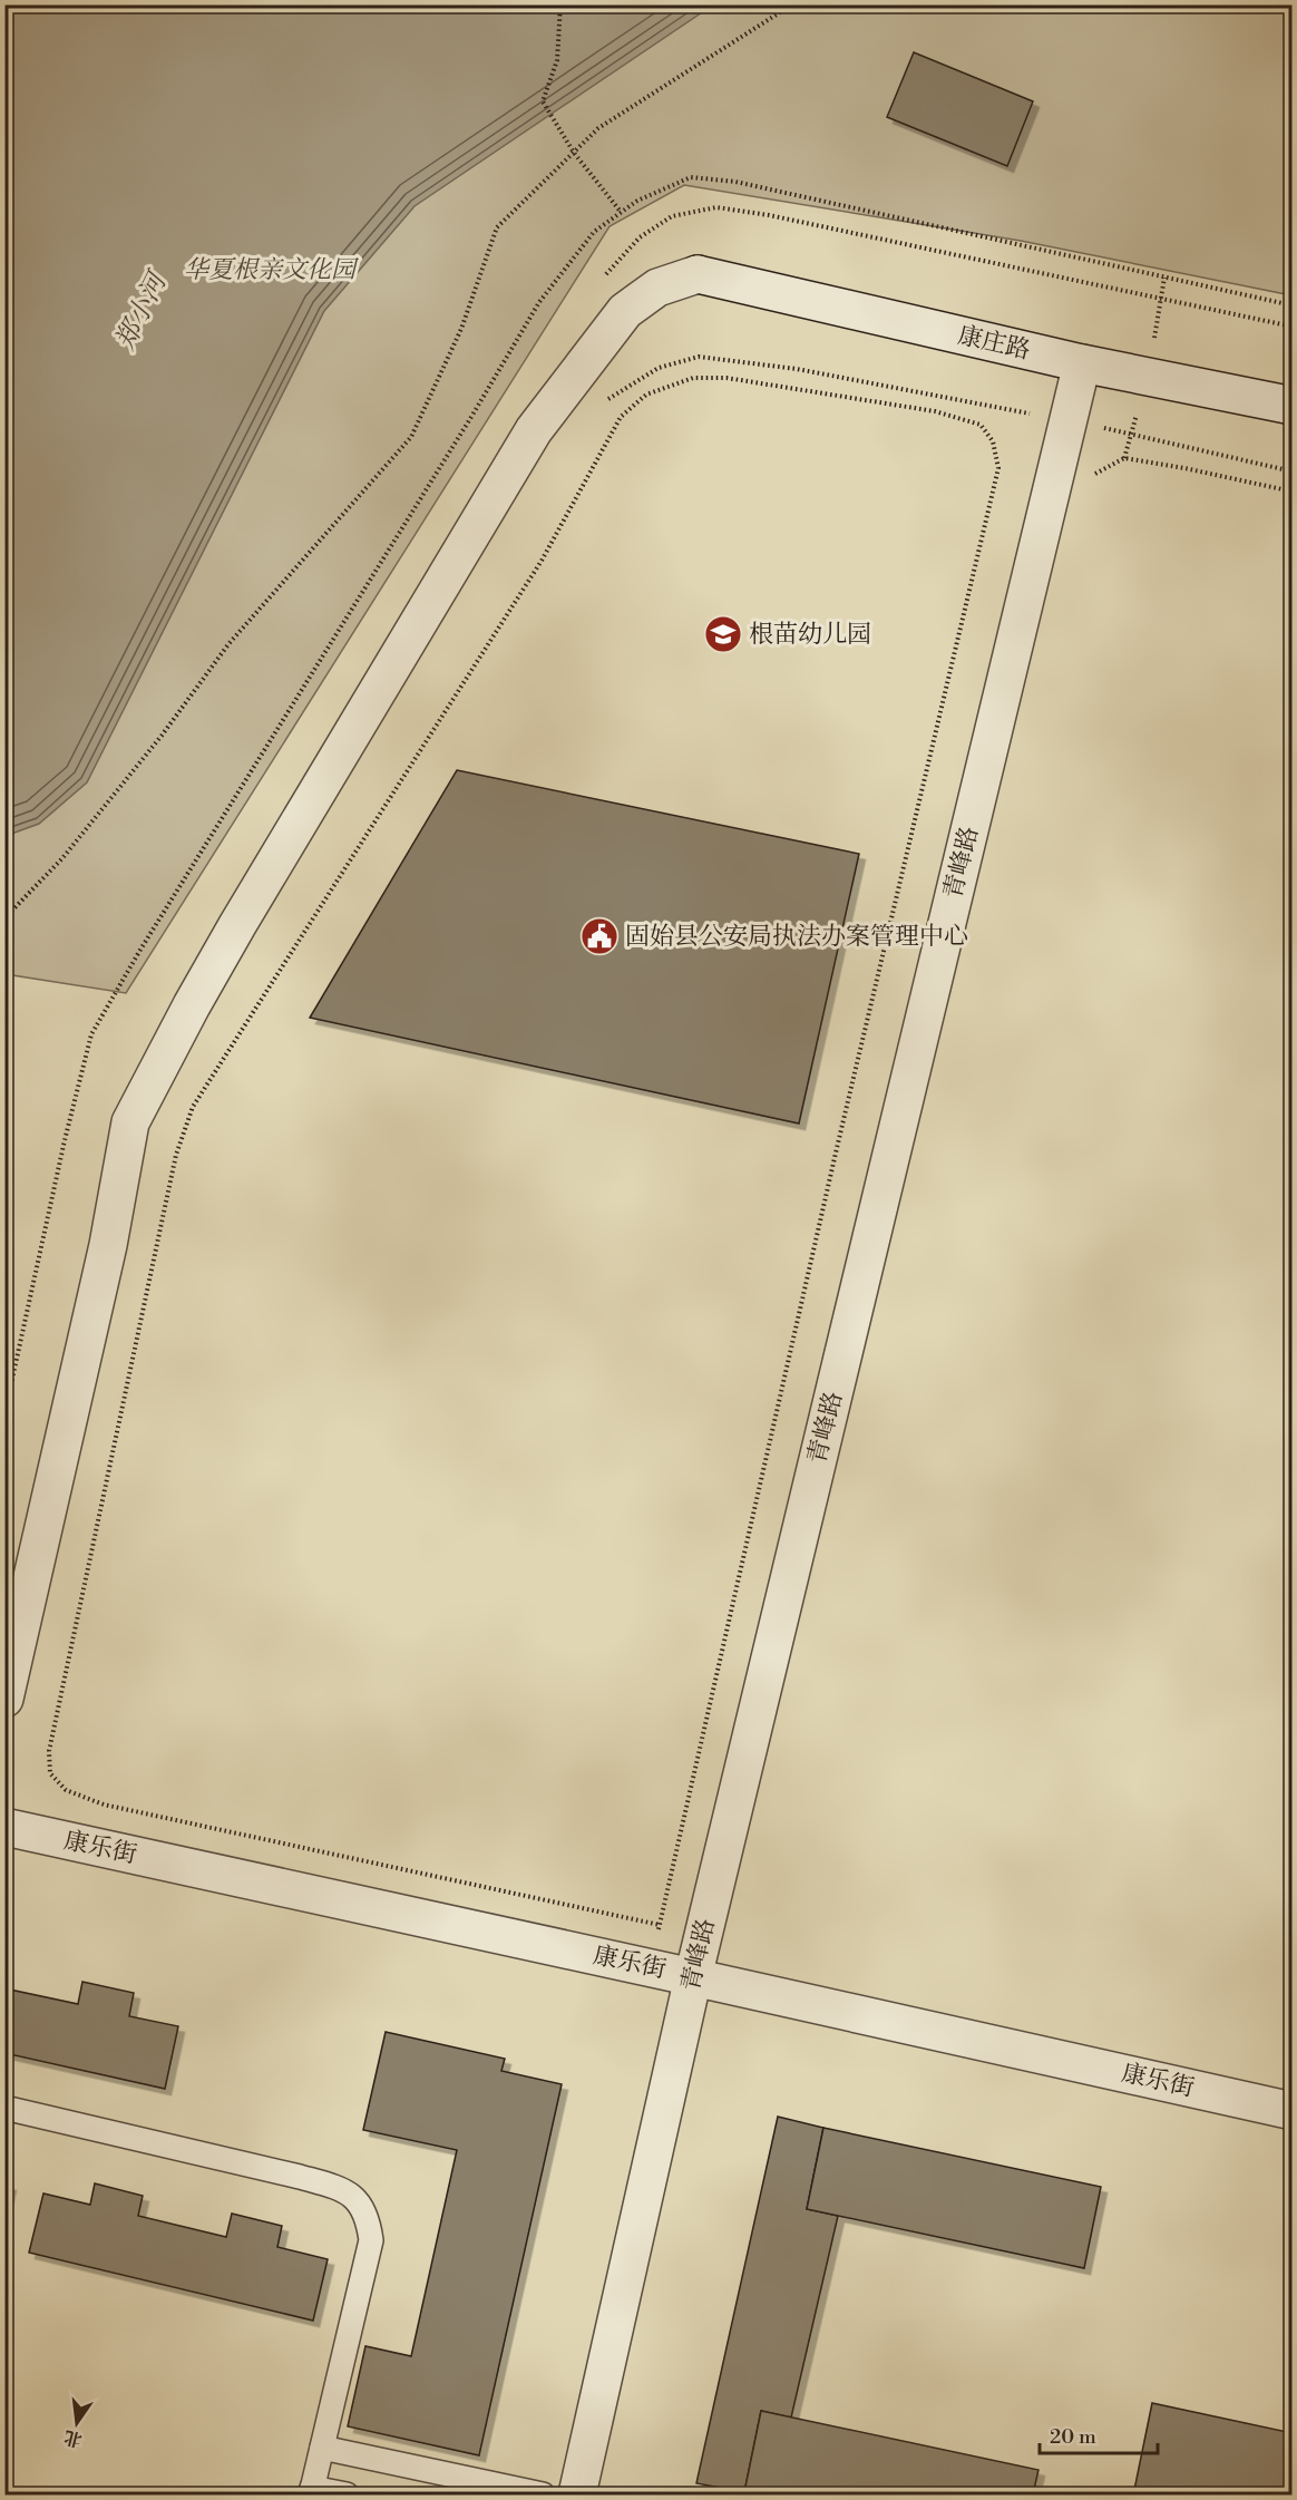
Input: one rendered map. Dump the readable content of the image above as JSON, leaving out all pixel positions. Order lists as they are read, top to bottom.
{
  "streets": {
    "street": ["康庄路", "青峰路", "康乐街"]
  },
  "crossings": [
    ["康庄路", "青峰路"],
    ["青峰路", "康乐街"]
  ],
  "water": ["郑小河"],
  "parks": ["华夏根亲文化园"],
  "places": {
    "school or university": ["根苗幼儿园"],
    "public building": ["固始县公安局执法办案管理中心"]
  },
  "scale_bar": "20 m",
  "north": "bottom"
}
